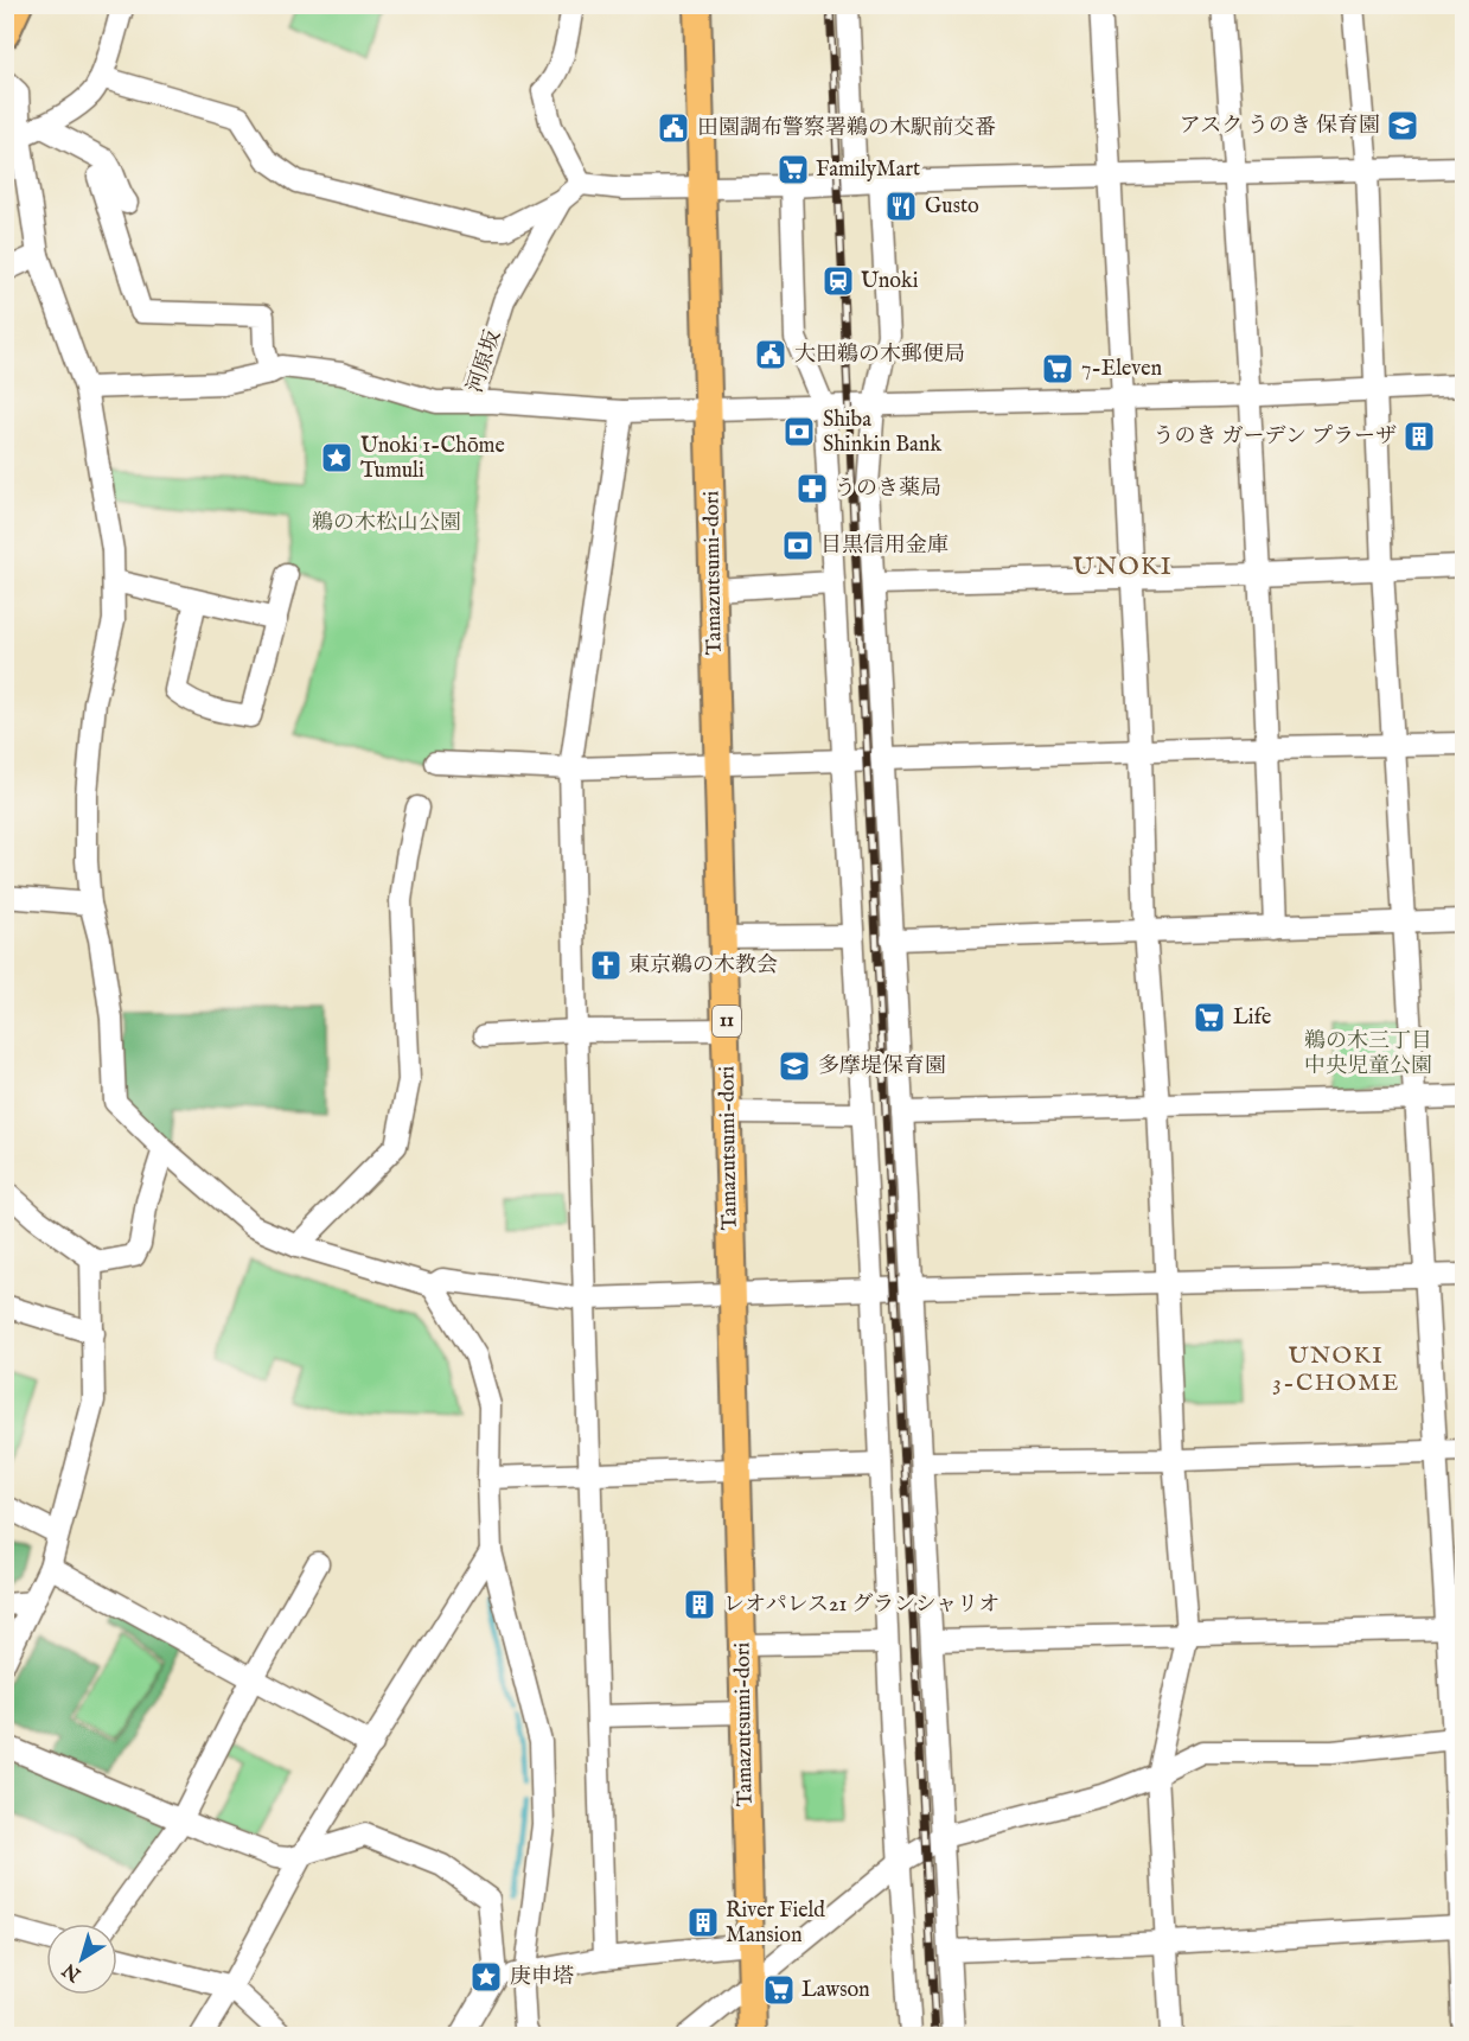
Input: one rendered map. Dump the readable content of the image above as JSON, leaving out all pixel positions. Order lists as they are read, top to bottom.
{
  "streets": {
    "main road": ["Tamazutsumi-dori", "11"],
    "street": ["河原坂"]
  },
  "districts": ["UNOKI", "UNOKI 3-CHOME"],
  "parks": ["鵜の木松山公園", "鵜の木三丁目 中央児童公園"],
  "places": {
    "school or university": ["アスク うのき 保育園", "多摩堤保育園"],
    "public building": ["田園調布警察署鵜の木駅前交番", "大田鵜の木郵便局"],
    "supermarket": [
      "FamilyMart",
      "7-Eleven",
      "Life",
      "Lawson"
    ],
    "restaurant": ["Gusto"],
    "station": ["Unoki"],
    "bank": ["Shiba Shinkin Bank", "目黒信用金庫"],
    "building": ["うのき ガーデン プラーザ", "レオパレス21 グランシャリオ", "River Field Mansion"],
    "place": ["Unoki 1-Chōme Tumuli", "庚申塔"],
    "pharmacy": ["うのき薬局"],
    "church": ["東京鵜の木教会"]
  },
  "north": "bottom left"
}
